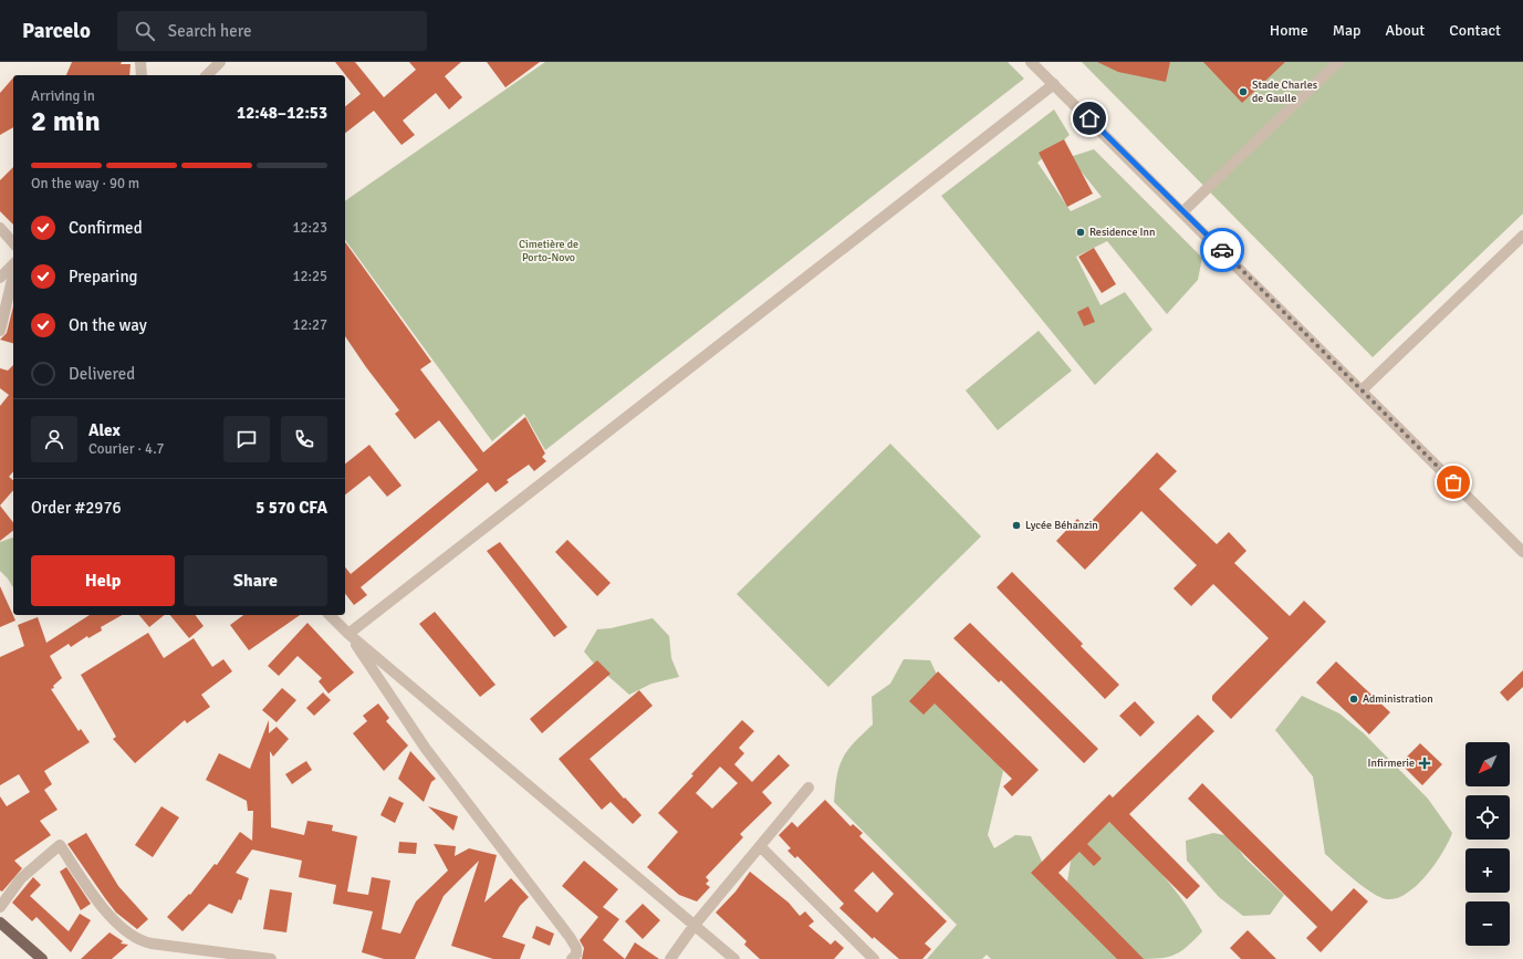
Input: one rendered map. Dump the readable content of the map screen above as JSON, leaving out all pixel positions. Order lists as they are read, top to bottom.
{
  "parks": ["Cimetière de Porto-Novo"],
  "places": {
    "other": [
      "Stade Charles de Gaulle",
      "Residence Inn",
      "Lycée Béhanzin",
      "Administration"
    ],
    "health": ["Infirmerie"]
  },
  "north": "bottom left",
  "page": {
    "header": "Parcelo",
    "search": "Search here",
    "nav": [
      "Home",
      "Map",
      "About",
      "Contact"
    ],
    "heading": ["2 min", "Arriving in", "12:48–12:53"],
    "panel": [
      "Alex",
      "Courier · 4.7",
      "Order #2976",
      "5 570 CFA"
    ],
    "bar": "On the way · 90 m",
    "list": [
      ["Confirmed", "12:23"],
      ["Preparing", "12:25"],
      ["On the way", "12:27"],
      "Delivered"
    ],
    "buttons": ["Help", "Share"],
    "map_buttons": ["+", "−"]
  }
}
